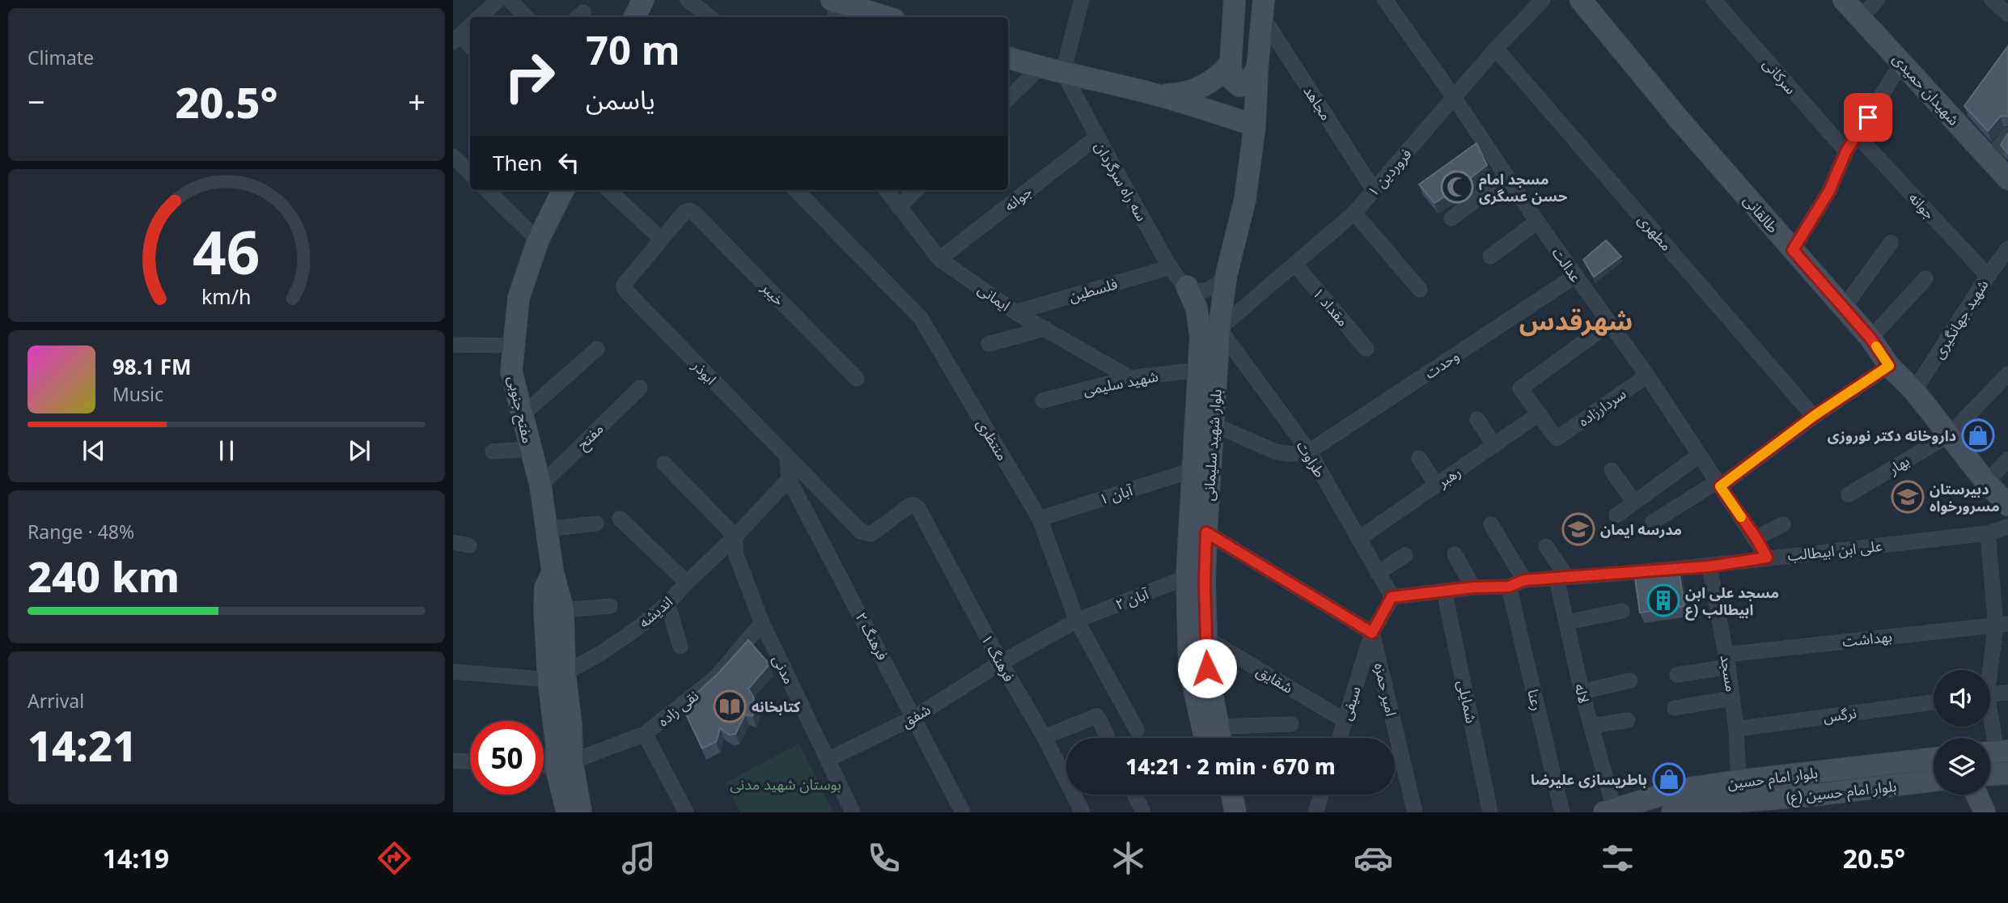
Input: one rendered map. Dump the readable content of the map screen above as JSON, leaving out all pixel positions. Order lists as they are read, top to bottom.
{
  "streets": {
    "street": [
      "سرکانی",
      "شهیدان حمیدی",
      "مجاهد",
      "فروردین ۱",
      "سه راه سرگردان",
      "جوانه",
      "طالقانی",
      "مطهری",
      "عدالت",
      "فلسطین",
      "خیبر",
      "ایمانی",
      "مقداد ۱",
      "شهید جهانگیری",
      "وحدت",
      "ابوذر",
      "شهید سلیمی",
      "سردارزاده",
      "مفتح جنوبی",
      "مفتح",
      "منتظری",
      "بلوار شهید سلیمانی",
      "طراوت",
      "بهار",
      "رهبر",
      "آبان ۱",
      "علی ابن ابیطالب",
      "آبان ۲",
      "اندیشه",
      "فرهنگ ۲",
      "بهداشت",
      "فرهنگ ۱",
      "مدنی",
      "مسجد",
      "شقایق",
      "امیر حمزه",
      "لاله",
      "رعنا",
      "شمایلی",
      "سیفی",
      "نقی زاده",
      "نرگس",
      "شفق",
      "بلوار امام حسین",
      "بلوار امام حسین (ع)"
    ]
  },
  "crossings": [
    ["مجاهد", "فروردین ۱"],
    ["فروردین ۱", "مطهری"],
    ["فروردین ۱", "عدالت"],
    ["فروردین ۱", "مقداد ۱"],
    ["فروردین ۱", "بلوار شهید سلیمانی"],
    ["فروردین ۱", "طراوت"],
    ["سه راه سرگردان", "جوانه"],
    ["سه راه سرگردان", "فلسطین"],
    ["سه راه سرگردان", "بلوار شهید سلیمانی"],
    ["جوانه", "ایمانی"],
    ["جوانه", "شهید جهانگیری"],
    ["طالقانی", "شهید جهانگیری"],
    ["طالقانی", "بهار"],
    ["عدالت", "وحدت"],
    ["عدالت", "سردارزاده"],
    ["عدالت", "علی ابن ابیطالب"],
    ["فلسطین", "ایمانی"],
    ["خیبر", "ابوذر"],
    ["ایمانی", "شهید سلیمی"],
    ["وحدت", "طراوت"],
    ["ابوذر", "فرهنگ ۲"],
    ["ابوذر", "فرهنگ ۱"],
    ["شهید سلیمی", "بلوار شهید سلیمانی"],
    ["سردارزاده", "رهبر"],
    ["مفتح جنوبی", "مفتح"],
    ["مفتح جنوبی", "اندیشه"],
    ["مفتح جنوبی", "نقی زاده"],
    ["منتظری", "آبان ۱"],
    ["منتظری", "آبان ۲"],
    ["بلوار شهید سلیمانی", "طراوت"],
    ["بلوار شهید سلیمانی", "آبان ۱"],
    ["بلوار شهید سلیمانی", "آبان ۲"],
    ["بلوار شهید سلیمانی", "شقایق"],
    ["طراوت", "رهبر"],
    ["طراوت", "علی ابن ابیطالب"],
    ["طراوت", "سیفی"],
    ["علی ابن ابیطالب", "مسجد"],
    ["علی ابن ابیطالب", "لاله"],
    ["علی ابن ابیطالب", "رعنا"],
    ["علی ابن ابیطالب", "شمایلی"],
    ["علی ابن ابیطالب", "سیفی"],
    ["آبان ۲", "فرهنگ ۱"],
    ["آبان ۲", "شفق"],
    ["اندیشه", "فرهنگ ۲"],
    ["اندیشه", "مدنی"],
    ["فرهنگ ۲", "شفق"],
    ["بهداشت", "مسجد"],
    ["فرهنگ ۱", "شفق"],
    ["مدنی", "نقی زاده"],
    ["مدنی", "شفق"],
    ["مسجد", "نرگس"],
    ["مسجد", "بلوار امام حسین"],
    ["مسجد", "بلوار امام حسین (ع)"],
    ["شقایق", "سیفی"],
    ["امیر حمزه", "سیفی"],
    ["لاله", "بلوار امام حسین"],
    ["بلوار امام حسین", "بلوار امام حسین (ع)"]
  ],
  "districts": ["شهرقدس"],
  "parks": ["بوستان شهید مدنی"],
  "places": {
    "mosque": ["مسجد امام حسن عسگری"],
    "shop": ["داروخانه دکتر نوروزی", "باطریسازی علیرضا"],
    "school or university": ["دبیرستان مسرورخواه", "مدرسه ایمان"],
    "building": ["مسجد علی ابن ابیطالب (ع"],
    "library": ["کتابخانه"]
  },
  "page": {
    "tile": [
      "Climate",
      ["Range · 48%", "240 km"],
      ["Arrival", "14:21"]
    ],
    "turn": ["70 m", "یاسمن"],
    "heat": ["−", "20.5°", "+"],
    "then": "Then",
    "song": ["98.1 FM", "Music"],
    "limit": "50",
    "trip": "14:21 · 2 min · 670 m",
    "tabs": ["14:19", "20.5°"],
    "gauge": ["46", "km/h"]
  }
}
